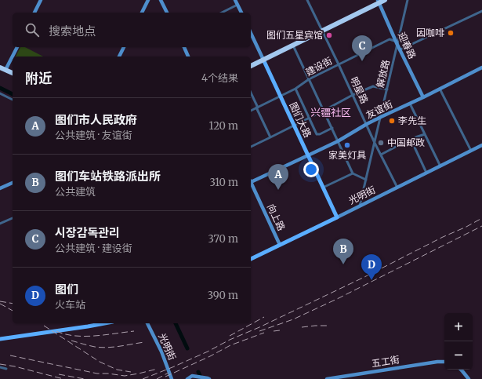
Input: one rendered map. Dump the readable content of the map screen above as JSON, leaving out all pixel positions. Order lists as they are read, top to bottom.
{
  "streets": {
    "main road": ["图们大路", "光明街"],
    "street": [
      "迎春路",
      "建设街",
      "解放路",
      "明星路",
      "友谊街",
      "向上路",
      "五工街"
    ]
  },
  "crossings": [
    ["迎春路", "建设街"],
    ["迎春路", "解放路"],
    ["迎春路", "友谊街"],
    ["建设街", "解放路"],
    ["建设街", "明星路"],
    ["建设街", "图们大路"],
    ["解放路", "明星路"],
    ["解放路", "友谊街"],
    ["解放路", "光明街"],
    ["明星路", "友谊街"],
    ["明星路", "光明街"],
    ["友谊街", "图们大路"],
    ["图们大路", "光明街"],
    ["光明街", "向上路"]
  ],
  "districts": ["兴疆社区"],
  "places": [
    "因咖啡",
    "图们五星宾馆",
    "李先生",
    "中国邮政",
    "家美灯具"
  ],
  "page": {
    "search": "搜索地点",
    "pins": [
      "C",
      "A",
      "B",
      "D"
    ],
    "heading": ["附近", "4个结果"],
    "list": [
      {
        "mark": "A",
        "name": "图们市人民政府",
        "note": "公共建筑 · 友谊街",
        "value": "120 m"
      },
      {
        "mark": "B",
        "name": "图们车站铁路派出所",
        "note": "公共建筑",
        "value": "310 m"
      },
      {
        "mark": "C",
        "name": "시장감독관리",
        "note": "公共建筑 · 建设街",
        "value": "370 m"
      },
      {
        "mark": "D",
        "name": "图们",
        "note": "火车站",
        "value": "390 m"
      }
    ],
    "map_buttons": ["+", "−"]
  }
}
